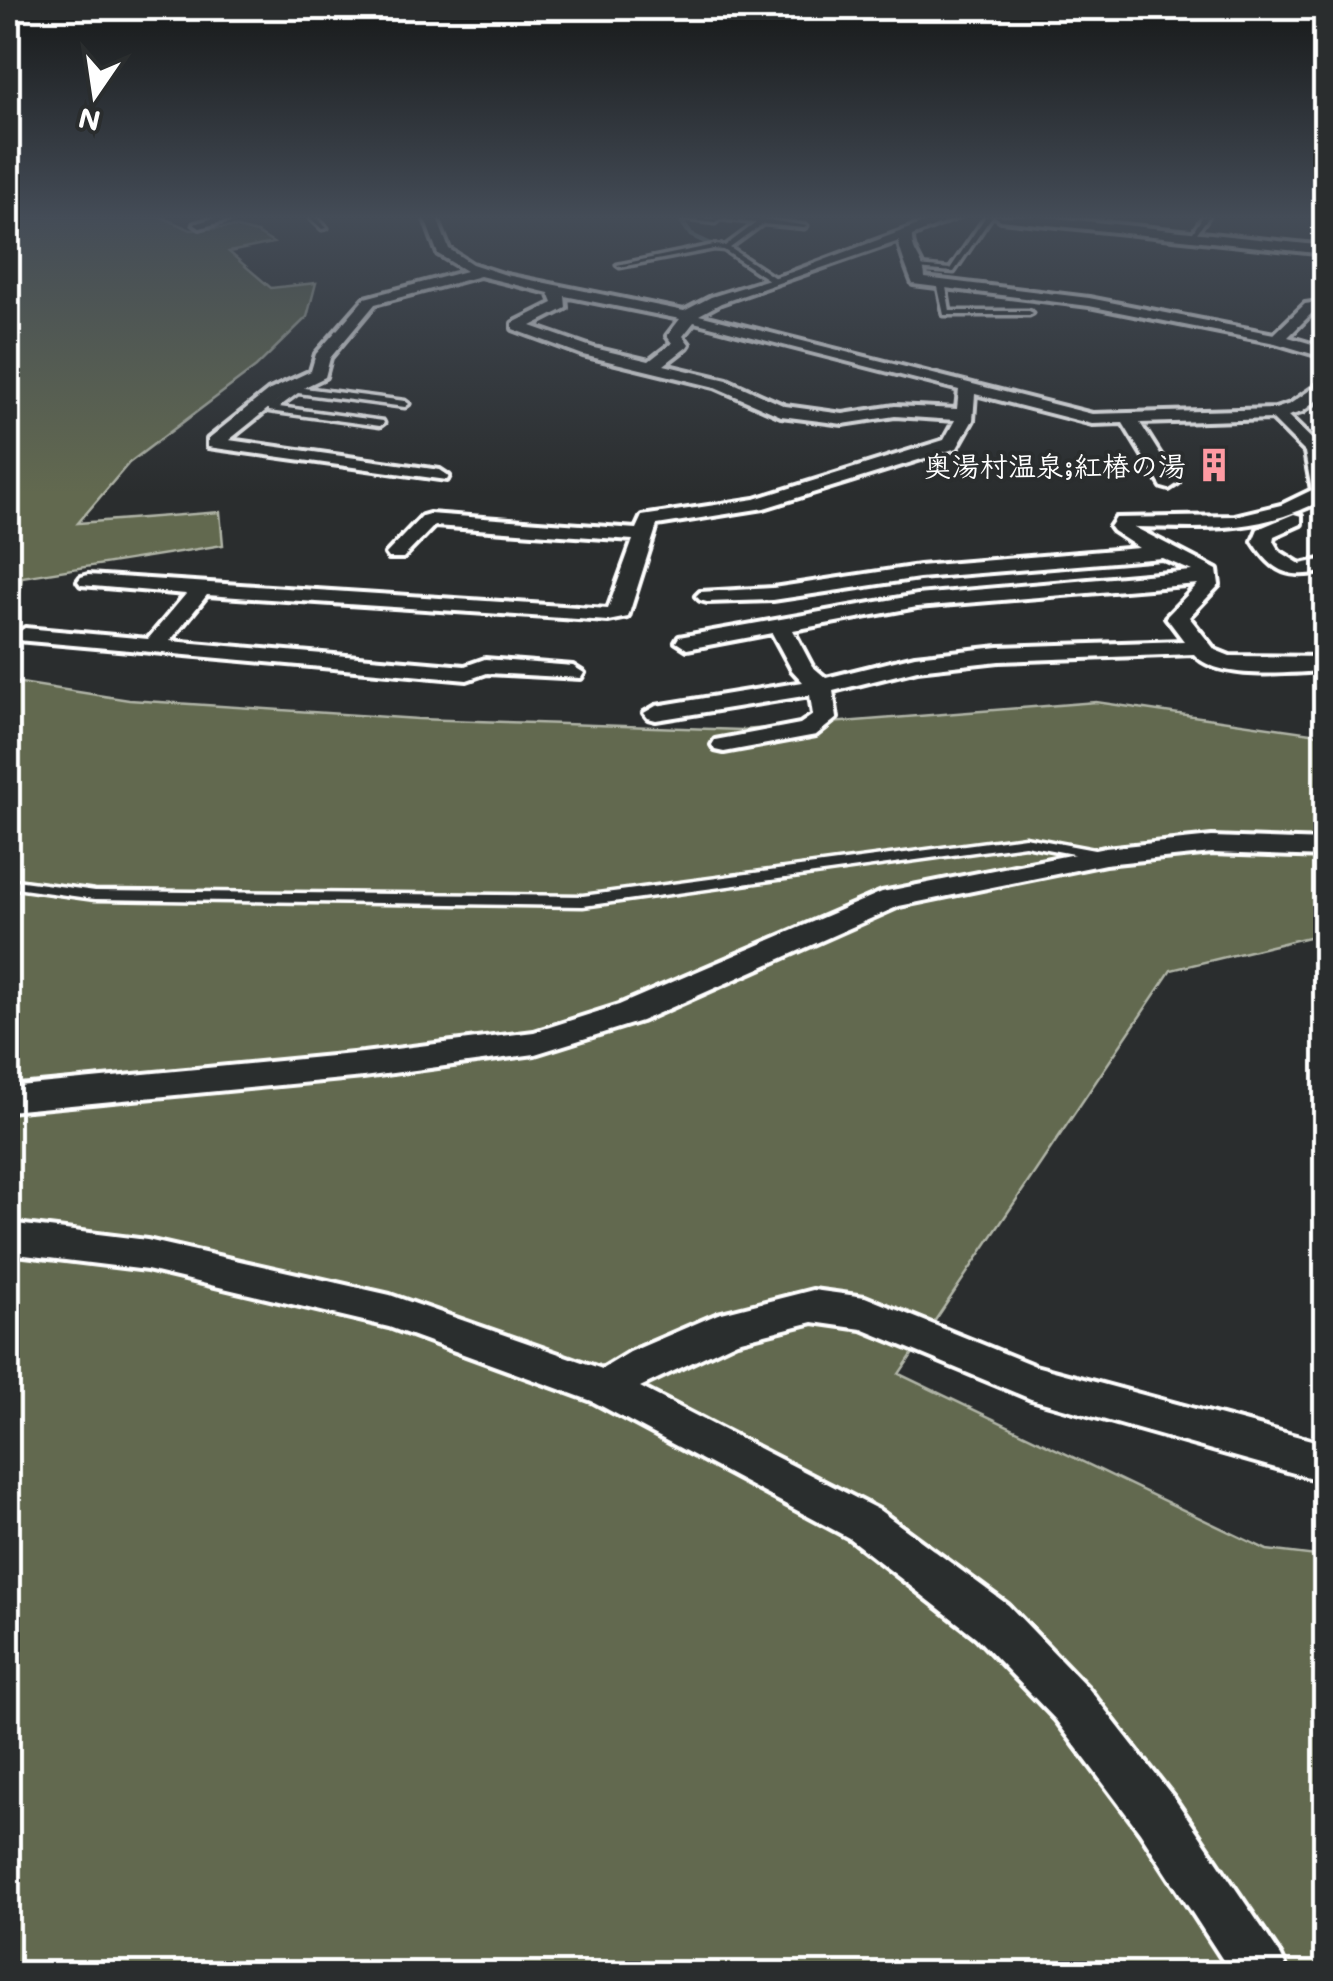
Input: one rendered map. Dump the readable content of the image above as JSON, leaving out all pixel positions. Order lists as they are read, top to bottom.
{
  "places": {
    "building": ["奥湯村温泉;紅椿の湯"]
  },
  "north": "bottom"
}
